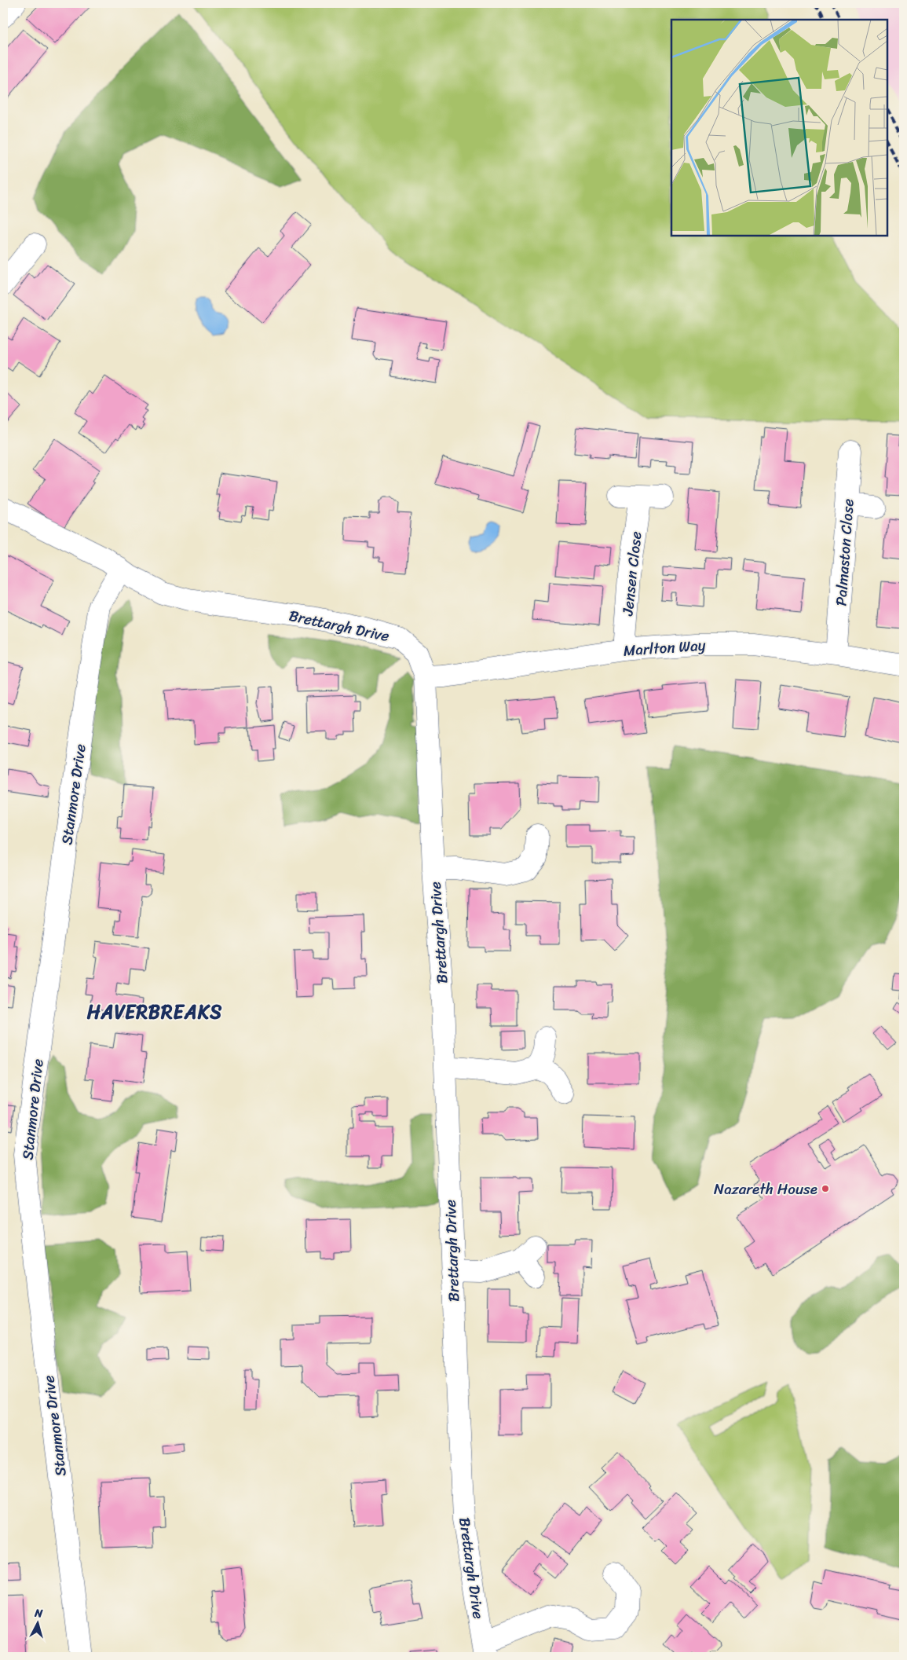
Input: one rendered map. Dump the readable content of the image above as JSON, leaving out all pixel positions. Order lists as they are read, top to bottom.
{
  "streets": {
    "street": [
      "Palmaston Close",
      "Jensen Close",
      "Brettargh Drive",
      "Marlton Way",
      "Stanmore Drive"
    ]
  },
  "crossings": [
    ["Palmaston Close", "Marlton Way"],
    ["Jensen Close", "Marlton Way"],
    ["Brettargh Drive", "Marlton Way"],
    ["Brettargh Drive", "Stanmore Drive"]
  ],
  "districts": ["HAVERBREAKS"],
  "places": ["Nazareth House"],
  "north": "top"
}
